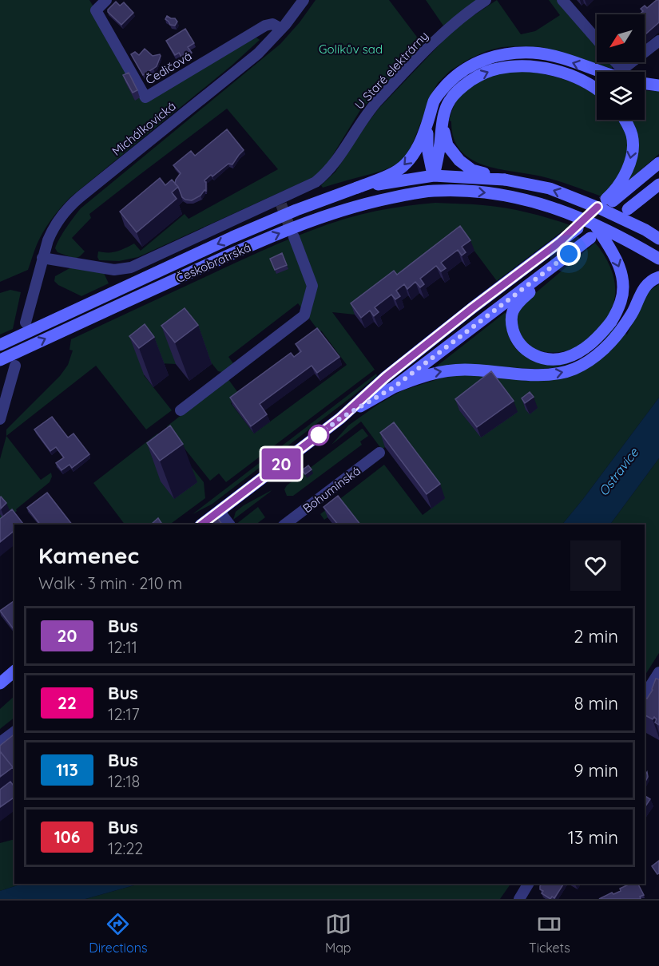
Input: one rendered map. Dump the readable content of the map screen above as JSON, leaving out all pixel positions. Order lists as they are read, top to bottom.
{
  "streets": {
    "main road": ["Českobratrská"],
    "street": [
      "Čedičová",
      "U Staré elektrárny",
      "Michálkovická",
      "Bohumínská"
    ]
  },
  "crossings": [
    ["Čedičová", "Michálkovická"],
    ["U Staré elektrárny", "Michálkovická"]
  ],
  "water": ["Ostravice"],
  "parks": ["Golíkův sad"],
  "lines": ["bus line 20"],
  "north": "bottom left",
  "page": {
    "on_map": "20",
    "heading": ["Kamenec", "Walk · 3 min · 210 m"],
    "list": [
      {
        "mark": "20",
        "name": "Bus",
        "note": "12:11",
        "value": "2 min"
      },
      {
        "mark": "22",
        "name": "Bus",
        "note": "12:17",
        "value": "8 min"
      },
      {
        "mark": "113",
        "name": "Bus",
        "note": "12:18",
        "value": "9 min"
      },
      {
        "mark": "106",
        "name": "Bus",
        "note": "12:22",
        "value": "13 min"
      }
    ],
    "tabs": ["Directions", "Map", "Tickets"]
  }
}
